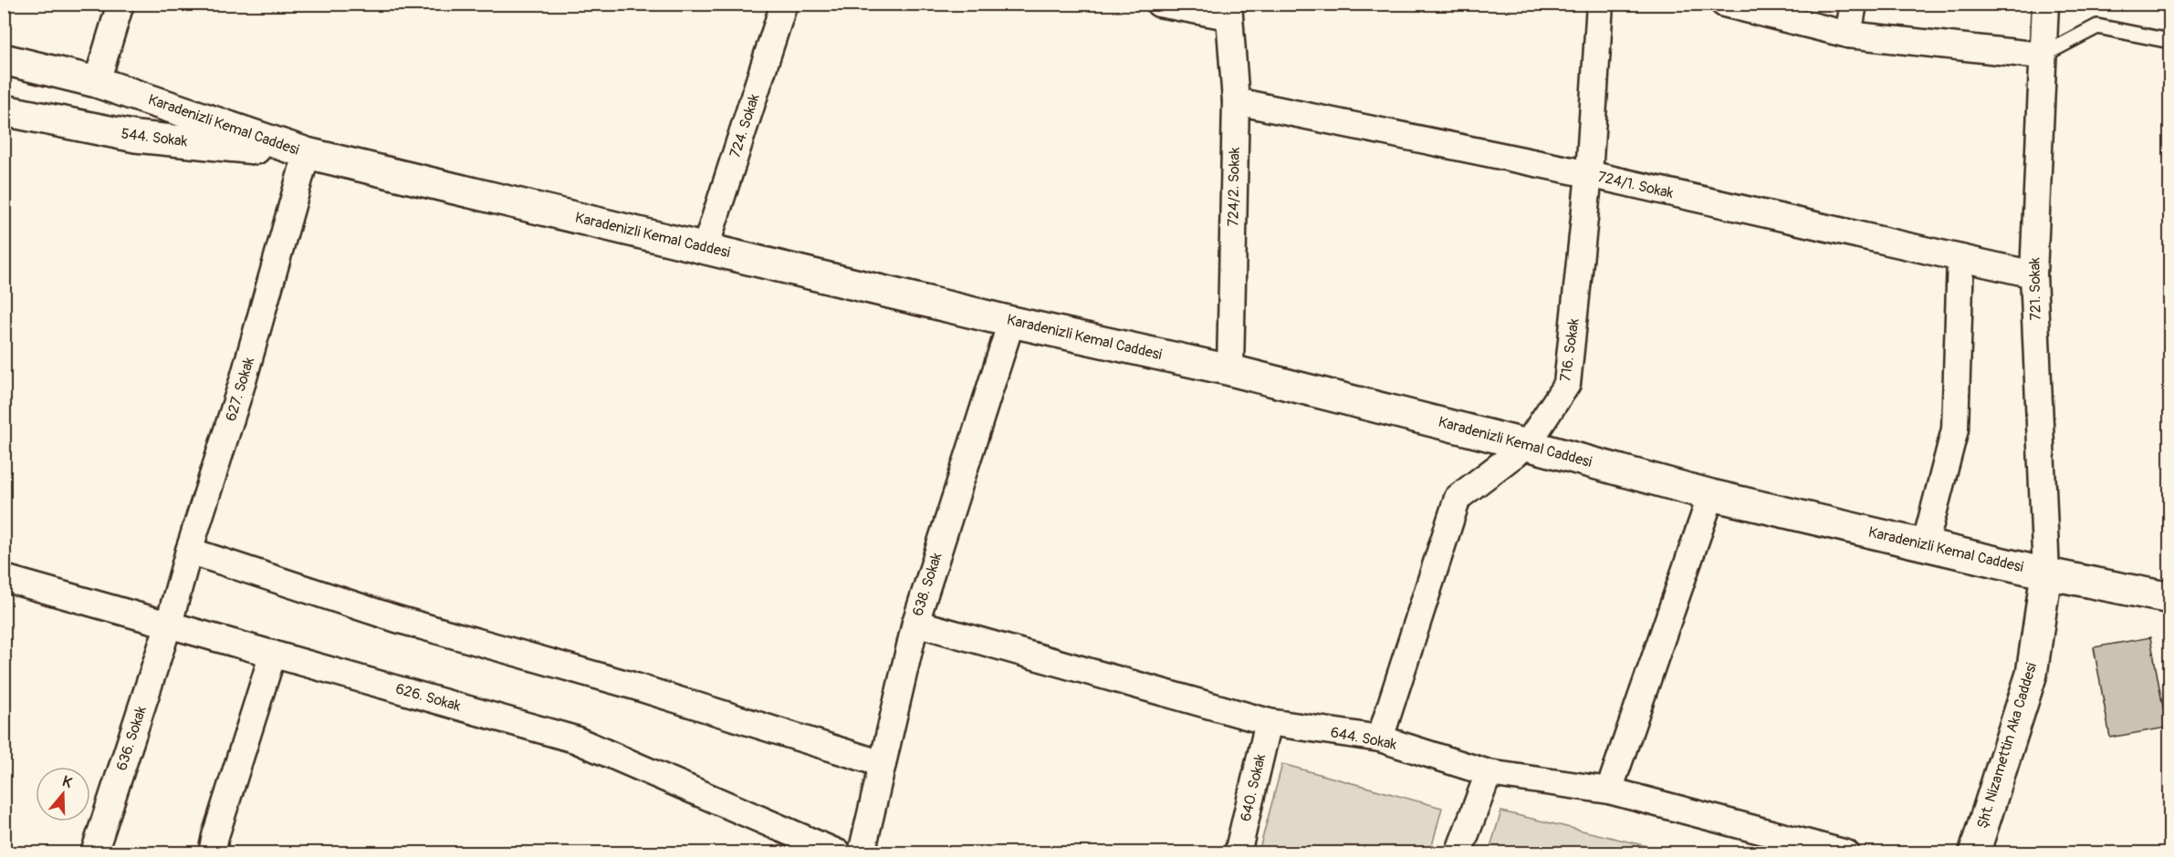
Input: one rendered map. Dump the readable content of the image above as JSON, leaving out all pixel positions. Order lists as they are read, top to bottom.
{
  "streets": {
    "street": [
      "Karadenizli Kemal Caddesi",
      "724. Sokak",
      "544. Sokak",
      "724/1. Sokak",
      "724/2. Sokak",
      "721. Sokak",
      "716. Sokak",
      "627. Sokak",
      "638. Sokak",
      "626. Sokak",
      "636. Sokak",
      "644. Sokak",
      "Şht. Nizamettin Aka Caddesi",
      "640. Sokak"
    ]
  },
  "crossings": [
    ["Karadenizli Kemal Caddesi", "724. Sokak"],
    ["Karadenizli Kemal Caddesi", "544. Sokak"],
    ["Karadenizli Kemal Caddesi", "724/2. Sokak"],
    ["Karadenizli Kemal Caddesi", "721. Sokak"],
    ["Karadenizli Kemal Caddesi", "716. Sokak"],
    ["Karadenizli Kemal Caddesi", "627. Sokak"],
    ["Karadenizli Kemal Caddesi", "638. Sokak"],
    ["Karadenizli Kemal Caddesi", "Şht. Nizamettin Aka Caddesi"],
    ["544. Sokak", "627. Sokak"],
    ["724/1. Sokak", "724/2. Sokak"],
    ["724/1. Sokak", "721. Sokak"],
    ["724/1. Sokak", "716. Sokak"],
    ["721. Sokak", "Şht. Nizamettin Aka Caddesi"],
    ["716. Sokak", "644. Sokak"],
    ["627. Sokak", "626. Sokak"],
    ["627. Sokak", "636. Sokak"],
    ["638. Sokak", "644. Sokak"],
    ["626. Sokak", "636. Sokak"],
    ["644. Sokak", "640. Sokak"]
  ],
  "north": "top"
}
